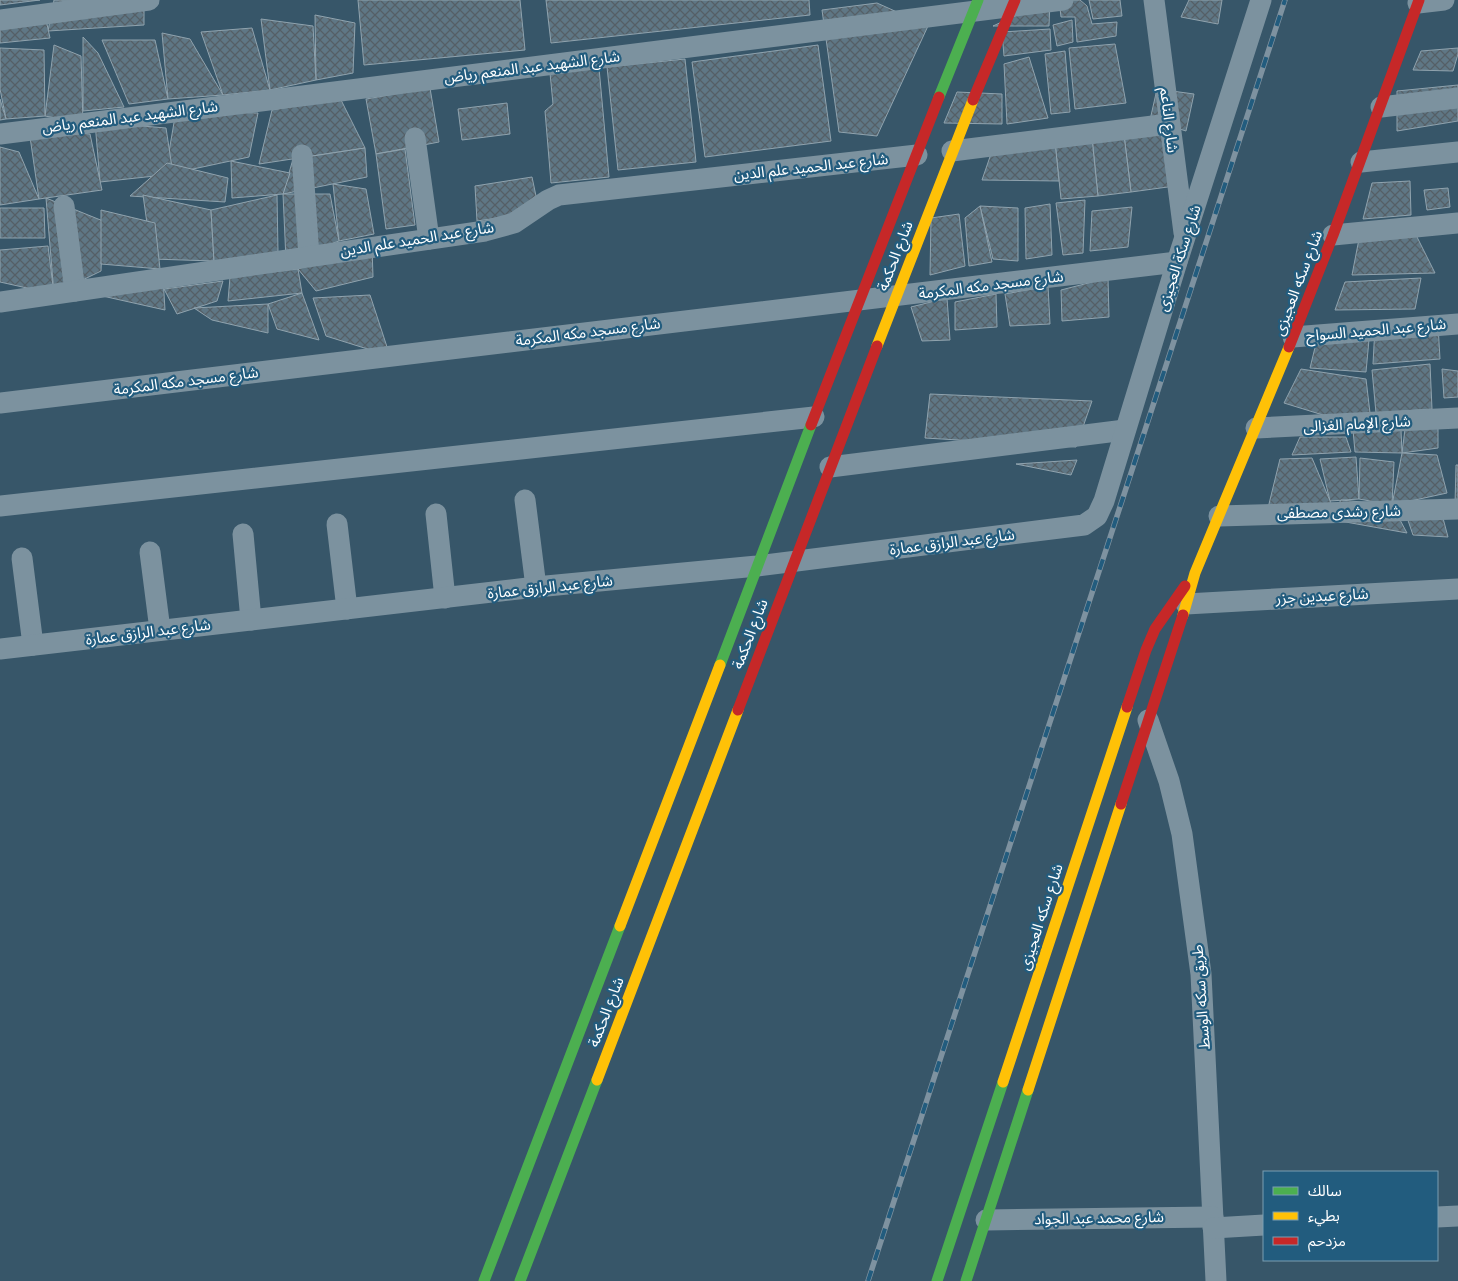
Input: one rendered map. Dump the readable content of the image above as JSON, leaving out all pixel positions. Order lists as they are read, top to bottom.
{
  "streets": {
    "street": [
      "شارع الشهيد عبد المنعم رياض",
      "شارع الناعم",
      "شارع عبد الحميد علم الدين",
      "شارع الحكمة",
      "شارع سكة العجيزى",
      "شارع سكه العجيزى",
      "شارع مسجد مكه المكرمة",
      "شارع عبد الحميد السواح",
      "شارع الإمام الغزالى",
      "شارع رشدى مصطفى",
      "شارع عبد الرازق عمارة",
      "شارع عبدين جزر",
      "طريق سكه الوسط",
      "شارع محمد عبد الجواد"
    ]
  },
  "crossings": [
    ["شارع الشهيد عبد المنعم رياض", "شارع الحكمة"],
    ["شارع الناعم", "شارع سكة العجيزى"],
    ["شارع عبد الحميد علم الدين", "شارع الحكمة"],
    ["شارع الحكمة", "شارع مسجد مكه المكرمة"],
    ["شارع الحكمة", "شارع عبد الرازق عمارة"],
    ["شارع سكة العجيزى", "شارع مسجد مكه المكرمة"],
    ["شارع سكة العجيزى", "شارع عبد الرازق عمارة"],
    ["شارع سكه العجيزى", "شارع عبد الحميد السواح"],
    ["شارع سكه العجيزى", "شارع الإمام الغزالى"],
    ["شارع سكه العجيزى", "شارع رشدى مصطفى"],
    ["شارع سكه العجيزى", "شارع عبدين جزر"],
    ["شارع سكه العجيزى", "طريق سكه الوسط"],
    ["شارع سكه العجيزى", "شارع محمد عبد الجواد"],
    ["طريق سكه الوسط", "شارع محمد عبد الجواد"]
  ],
  "legend": ["سالك", "بطيء", "مزدحم"]
}
